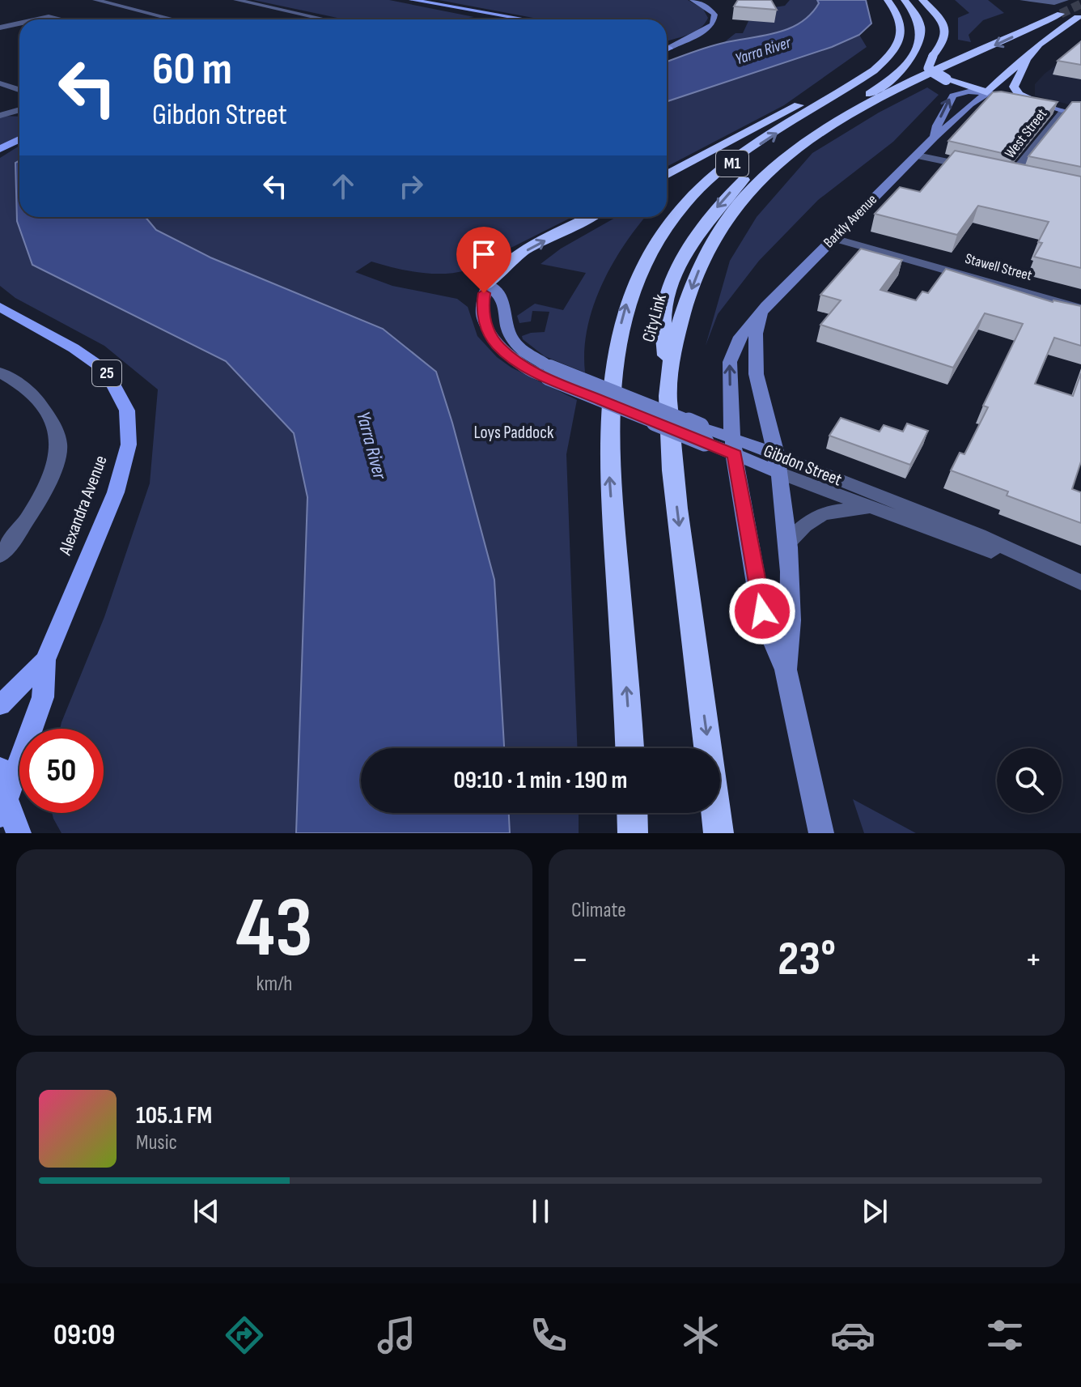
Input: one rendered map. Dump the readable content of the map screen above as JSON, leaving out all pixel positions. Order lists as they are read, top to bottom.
{
  "streets": {
    "highway": ["M1", "CityLink"],
    "main road": [
      "Barkly Avenue",
      "25",
      "Gibdon Street",
      "Alexandra Avenue"
    ],
    "street": ["West Street", "Stawell Street"]
  },
  "crossings": [
    ["M1", "CityLink"],
    ["Barkly Avenue", "Stawell Street"],
    ["Barkly Avenue", "Gibdon Street"]
  ],
  "water": ["Yarra River"],
  "parks": ["Loys Paddock"],
  "page": {
    "turn": ["60 m", "Gibdon Street"],
    "limit": "50",
    "trip": "09:10 · 1 min · 190 m",
    "tile": [
      ["43", "km/h"],
      "Climate"
    ],
    "heat": ["−", "23°", "+"],
    "song": ["105.1 FM", "Music"],
    "tabs": "09:09"
  }
}
